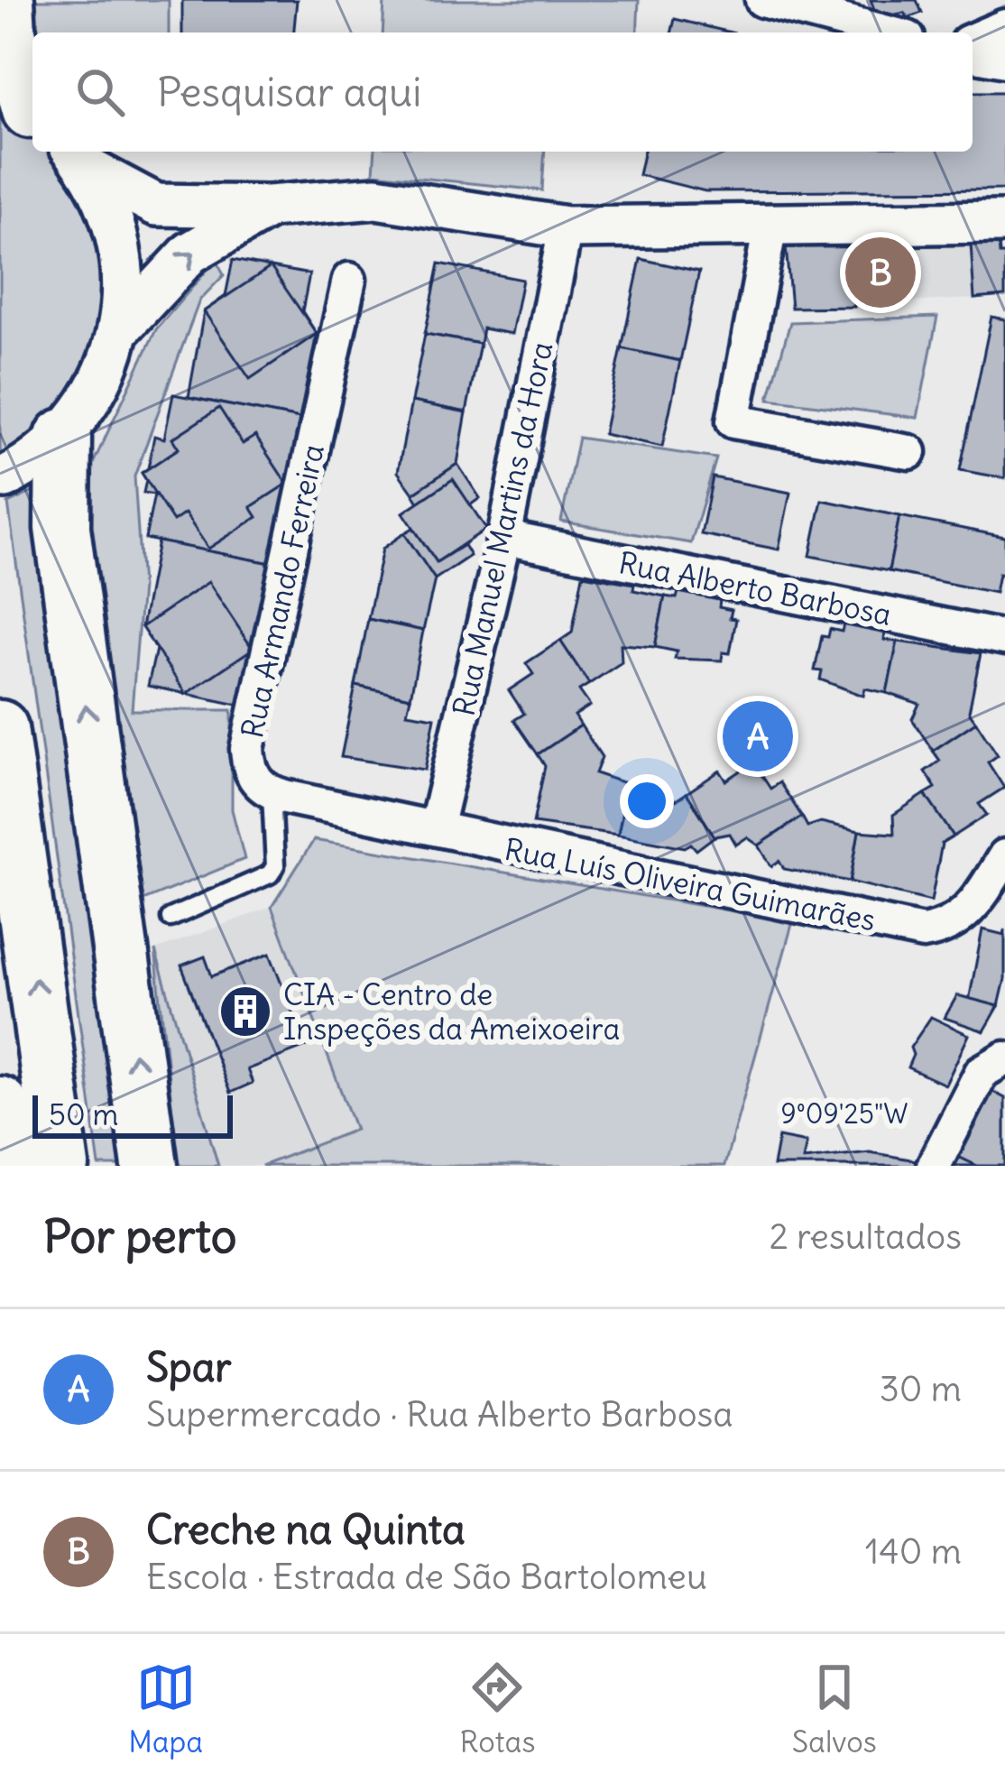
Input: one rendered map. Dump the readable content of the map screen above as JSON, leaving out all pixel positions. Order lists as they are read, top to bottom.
{
  "streets": {
    "street": [
      "Rua Manuel Martins da Hora",
      "Rua Alberto Barbosa",
      "Rua Armando Ferreira",
      "Rua Luís Oliveira Guimarães"
    ]
  },
  "crossings": [
    ["Rua Manuel Martins da Hora", "Rua Alberto Barbosa"],
    ["Rua Manuel Martins da Hora", "Rua Luís Oliveira Guimarães"]
  ],
  "places": {
    "building": ["CIA - Centro de Inspeções da Ameixoeira"]
  },
  "scale_bar": "50 m",
  "page": {
    "search": "Pesquisar aqui",
    "pins": ["B", "A"],
    "scale": "50 m",
    "heading": ["Por perto", "2 resultados"],
    "list": [
      {
        "mark": "A",
        "name": "Spar",
        "note": "Supermercado · Rua Alberto Barbosa",
        "value": "30 m"
      },
      {
        "mark": "B",
        "name": "Creche na Quinta",
        "note": "Escola · Estrada de São Bartolomeu",
        "value": "140 m"
      }
    ],
    "nav": ["Mapa", "Rotas", "Salvos"]
  },
  "coordinates": ["9°09'25\"W"]
}
